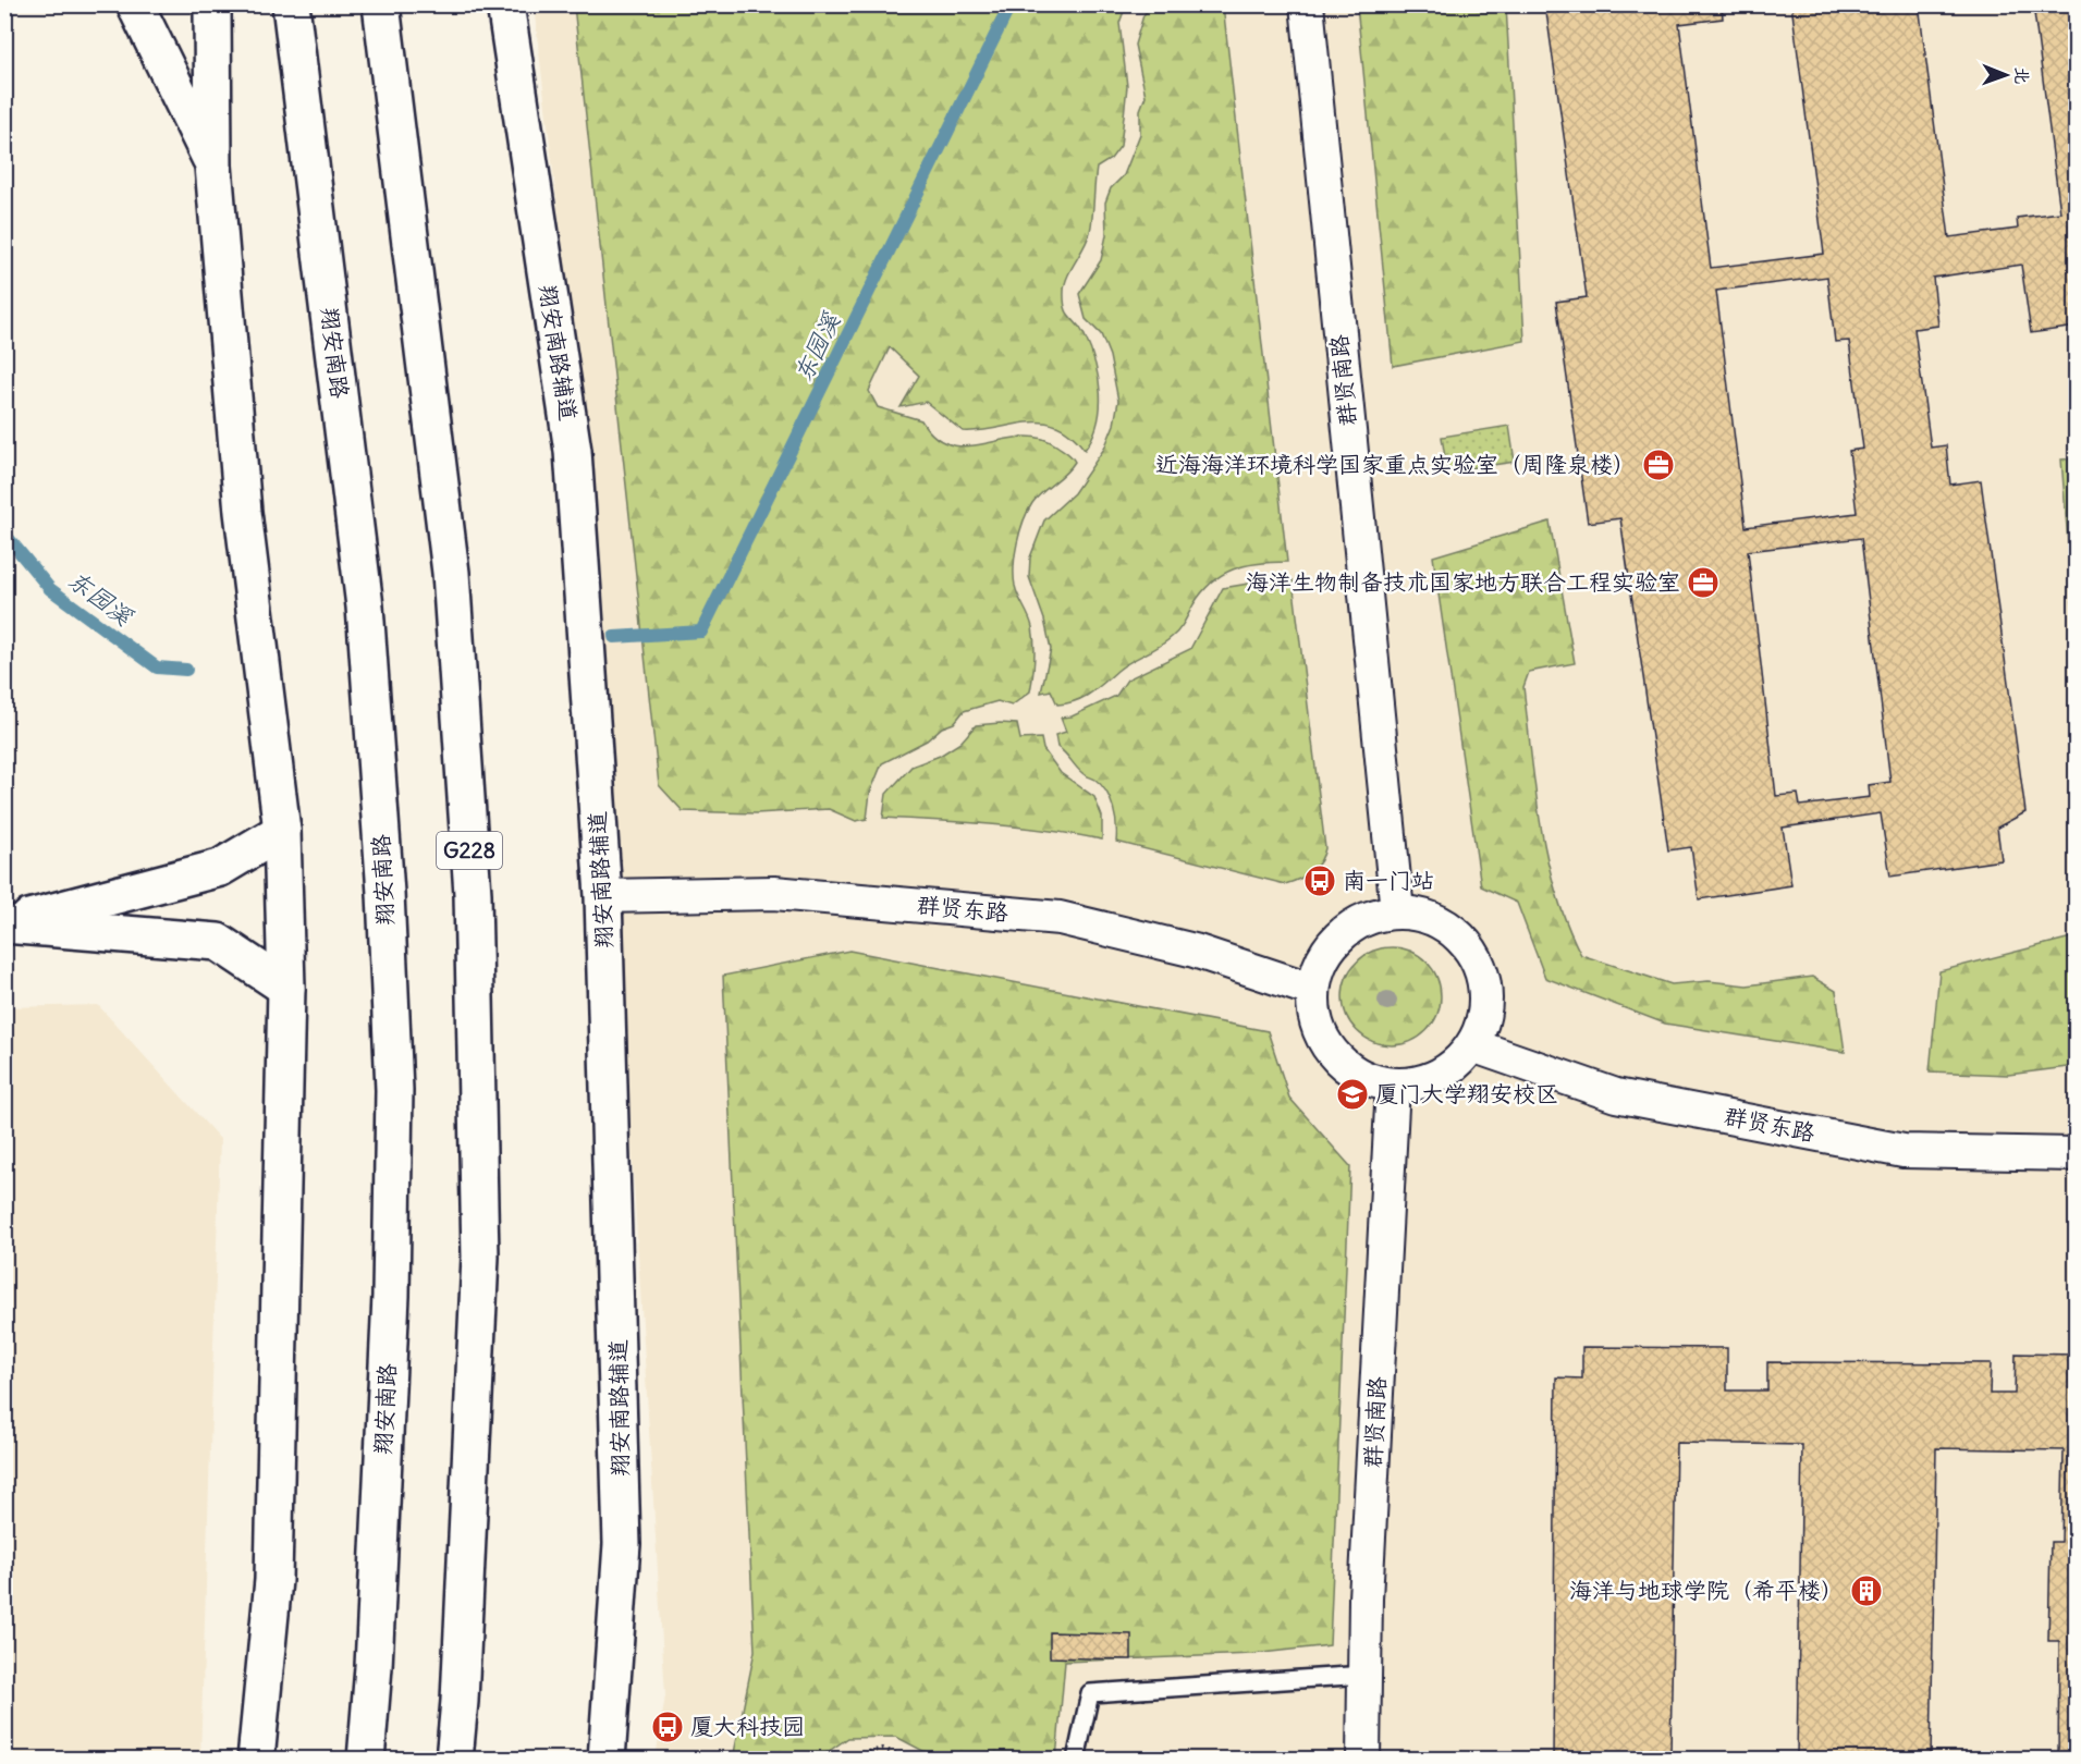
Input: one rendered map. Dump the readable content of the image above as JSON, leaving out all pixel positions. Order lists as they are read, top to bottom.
{
  "streets": {
    "main road": ["翔安南路", "翔安南路辅道", "G228"],
    "street": ["群贤南路", "群贤东路"]
  },
  "crossings": [
    ["翔安南路辅道", "群贤东路"],
    ["群贤南路", "群贤东路"]
  ],
  "water": ["东园溪"],
  "places": {
    "office": ["近海海洋环境科学国家重点实验室（周隆泉楼）", "海洋生物制备技术国家地方联合工程实验室"],
    "bus stop": ["南一门站", "厦大科技园"],
    "school or university": ["厦门大学翔安校区"],
    "building": ["海洋与地球学院（希平楼）"]
  },
  "north": "right"
}
